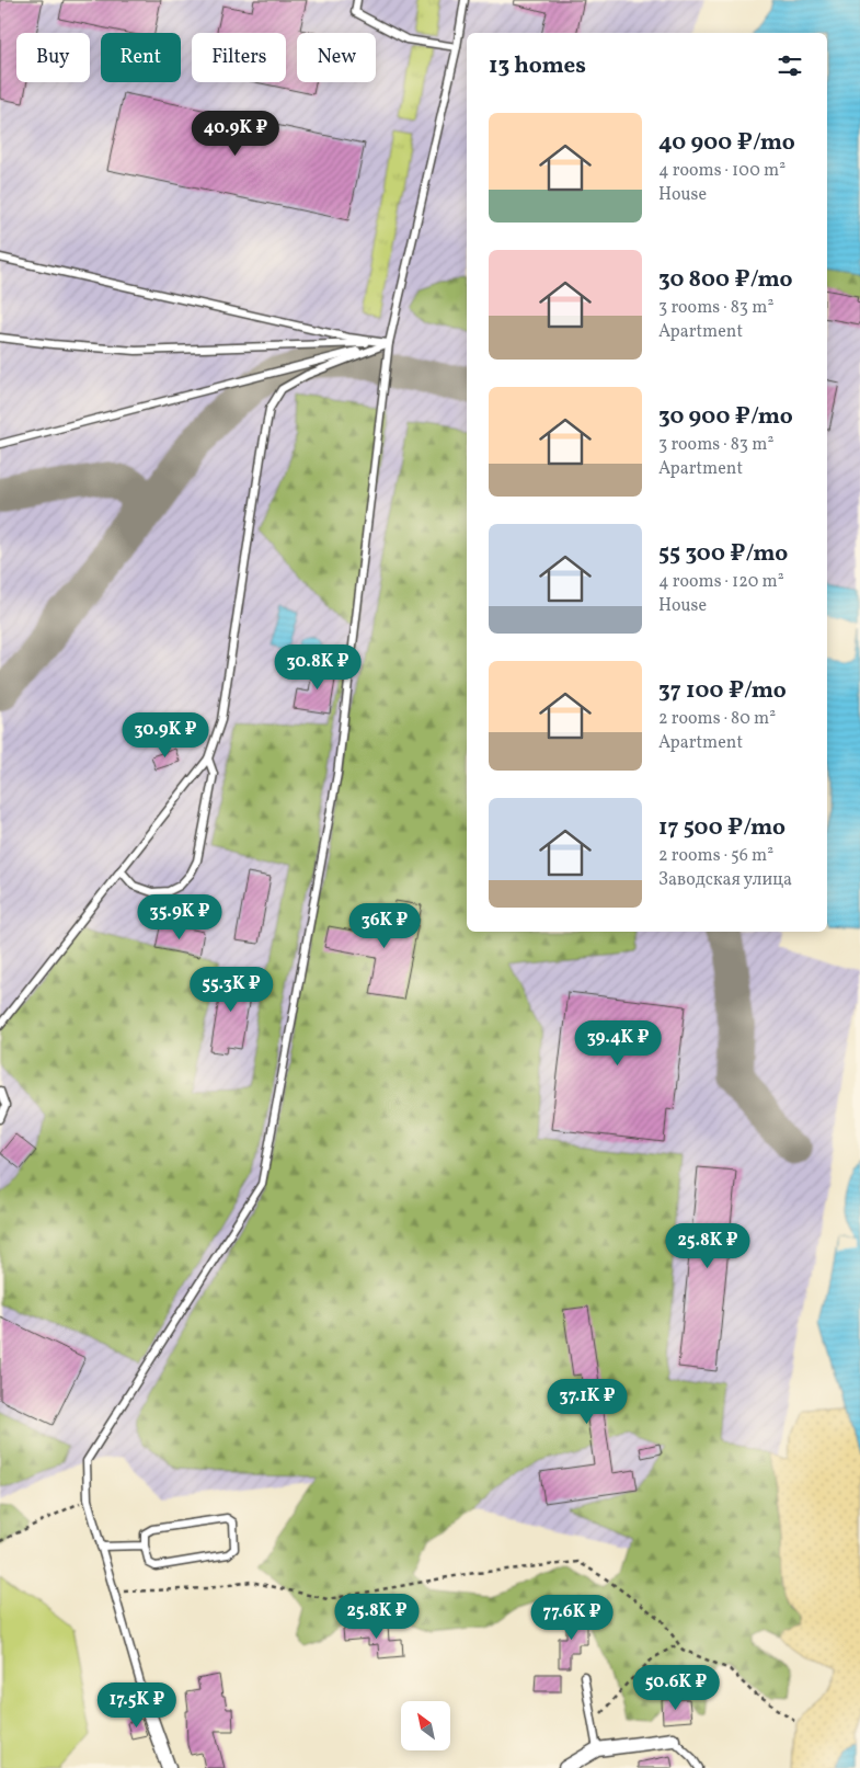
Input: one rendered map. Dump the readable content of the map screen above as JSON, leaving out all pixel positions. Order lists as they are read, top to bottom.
{
  "north": "top left",
  "page": {
    "chip": [
      "Buy",
      "Rent",
      "Filters",
      "New"
    ],
    "heading": "13 homes",
    "list": [
      {
        "name": "40 900 ₽/mo",
        "note": "4 rooms · 100 m² · House"
      },
      {
        "name": "30 800 ₽/mo",
        "note": "3 rooms · 83 m² · Apartment"
      },
      {
        "name": "30 900 ₽/mo",
        "note": "3 rooms · 83 m² · Apartment"
      },
      {
        "name": "55 300 ₽/mo",
        "note": "4 rooms · 120 m² · House"
      },
      {
        "name": "37 100 ₽/mo",
        "note": "2 rooms · 80 m² · Apartment"
      },
      {
        "name": "17 500 ₽/mo",
        "note": "2 rooms · 56 m² · Заводская улица"
      }
    ],
    "price": [
      "40.9K ₽",
      "30.8K ₽",
      "30.9K ₽",
      "35.9K ₽",
      "36K ₽",
      "55.3K ₽",
      "39.4K ₽",
      "25.8K ₽",
      "37.1K ₽",
      "25.8K ₽",
      "77.6K ₽",
      "50.6K ₽",
      "17.5K ₽"
    ]
  }
}
